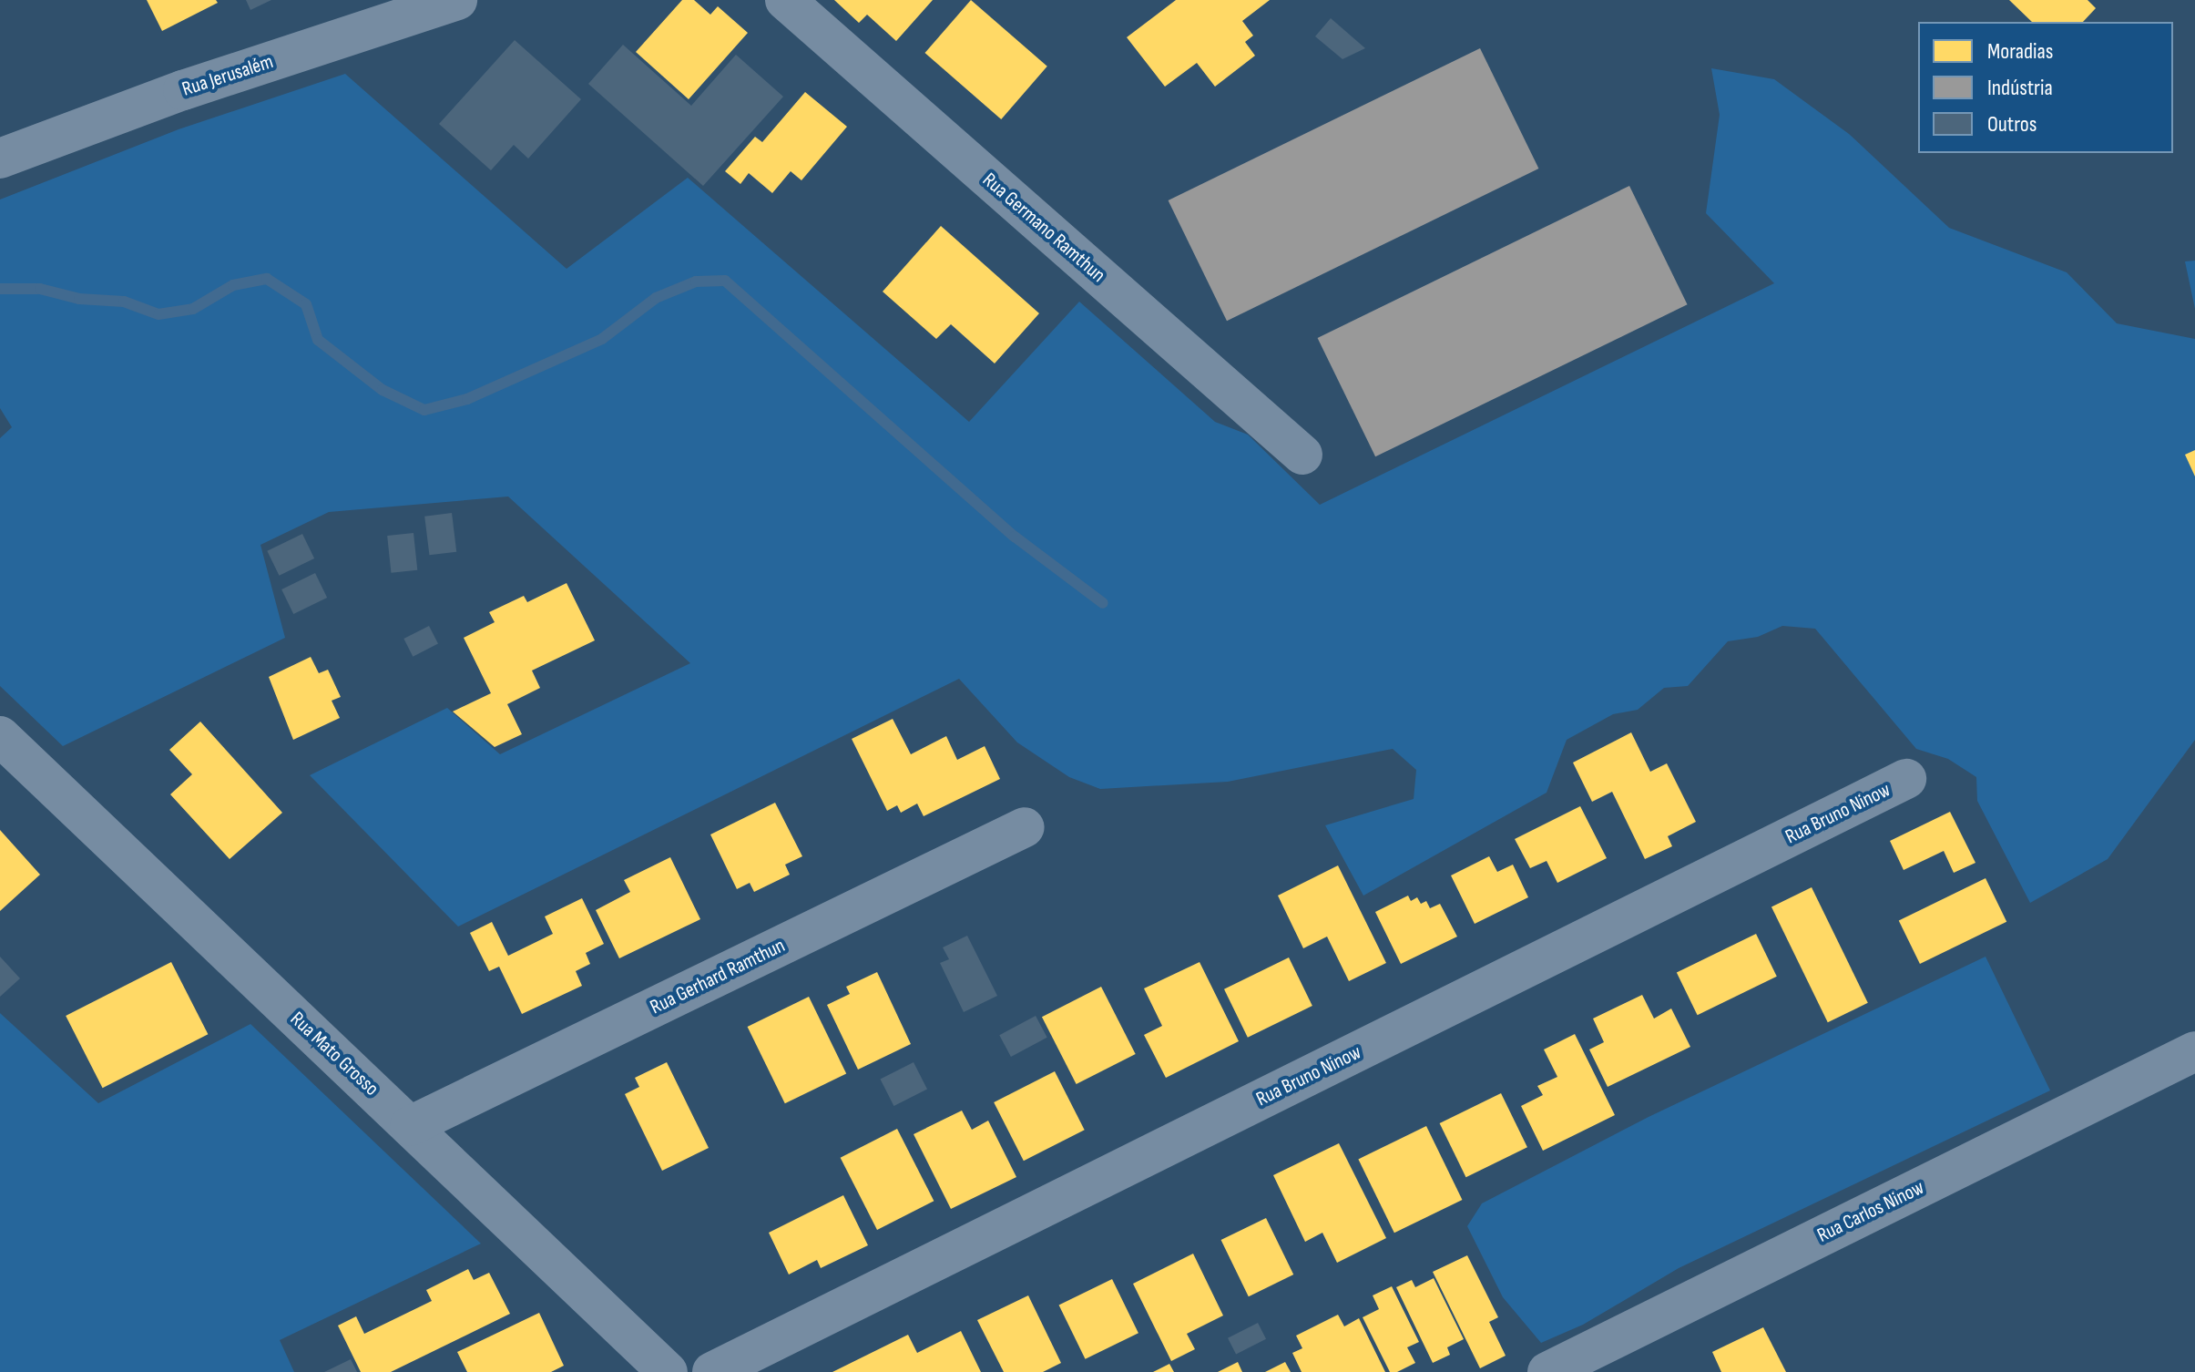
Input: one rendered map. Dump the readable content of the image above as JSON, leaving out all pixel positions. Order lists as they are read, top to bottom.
{
  "streets": {
    "street": [
      "Rua Jerusalém",
      "Rua Germano Ramthun",
      "Rua Bruno Ninow",
      "Rua Gerhard Ramthun",
      "Rua Mato Grosso",
      "Rua Carlos Ninow"
    ]
  },
  "crossings": [
    ["Rua Gerhard Ramthun", "Rua Mato Grosso"]
  ],
  "legend": ["Moradias", "Indústria", "Outros"]
}
